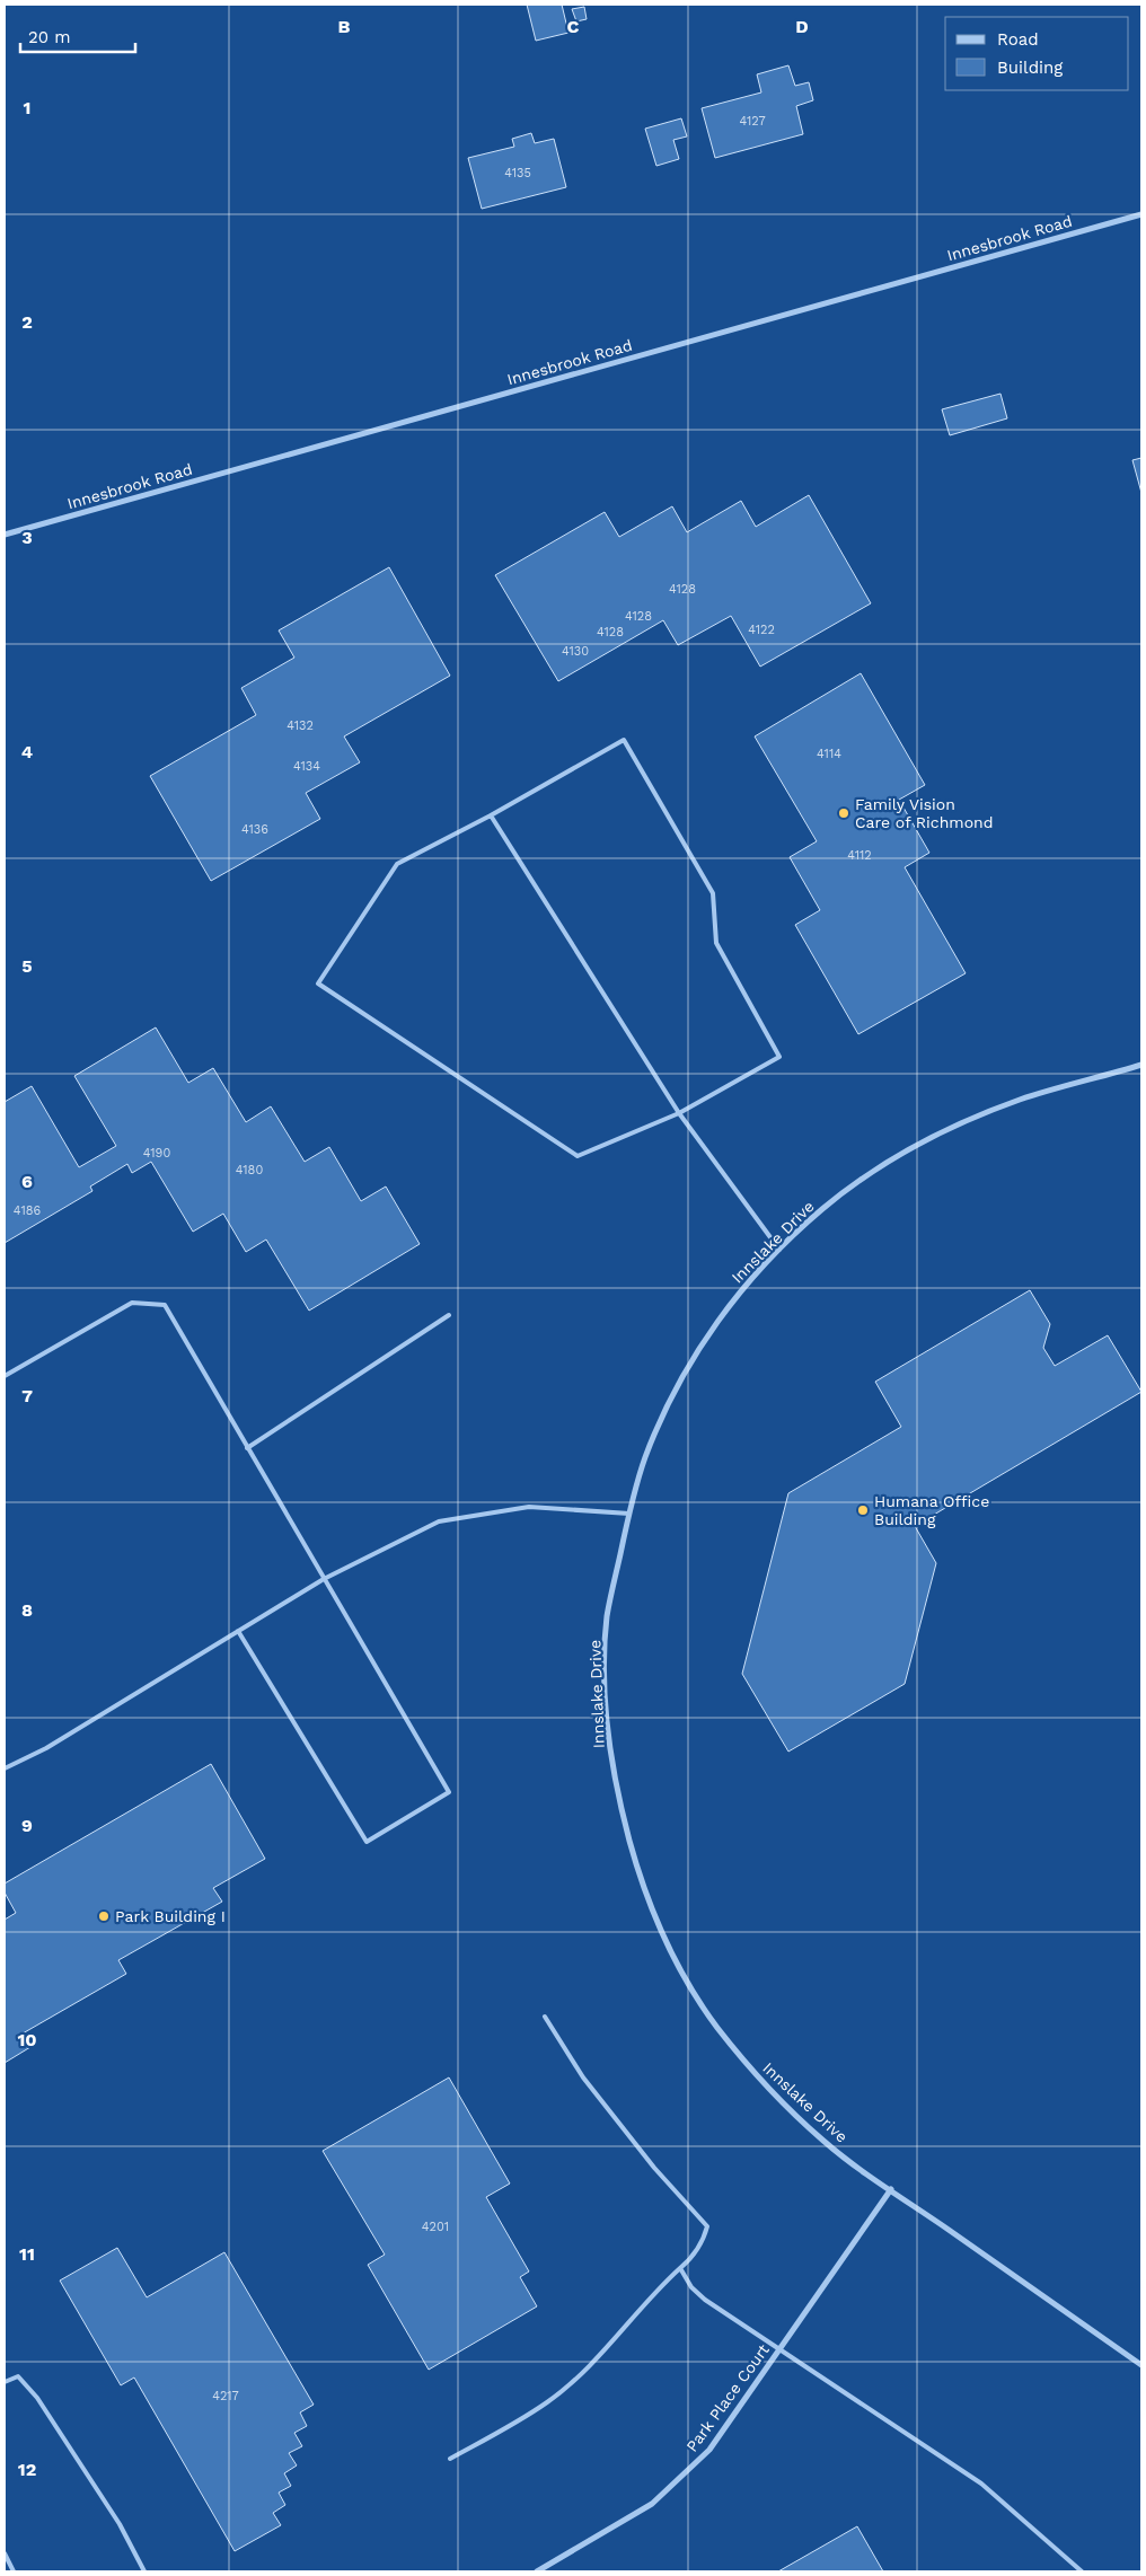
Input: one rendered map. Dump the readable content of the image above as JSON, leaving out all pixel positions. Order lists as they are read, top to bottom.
{
  "streets": {
    "street": ["Innesbrook Road", "Innslake Drive", "Park Place Court"]
  },
  "crossings": [
    ["Innslake Drive", "Park Place Court"]
  ],
  "places": ["Family Vision Care of Richmond", "Humana Office Building", "Park Building I"],
  "house_numbers": [
    "4127",
    "4135",
    "4128",
    "4128",
    "4122",
    "4128",
    "4130",
    "4132",
    "4114",
    "4134",
    "4136",
    "4112",
    "4190",
    "4180",
    "4186",
    "4201",
    "4217"
  ],
  "legend": ["Road", "Building"],
  "scale_bar": "20 m",
  "grid": {
    "columns": ["B", "C", "D"],
    "rows": [
      "1",
      "2",
      "3",
      "4",
      "5",
      "6",
      "7",
      "8",
      "9",
      "10",
      "11",
      "12"
    ]
  }
}
